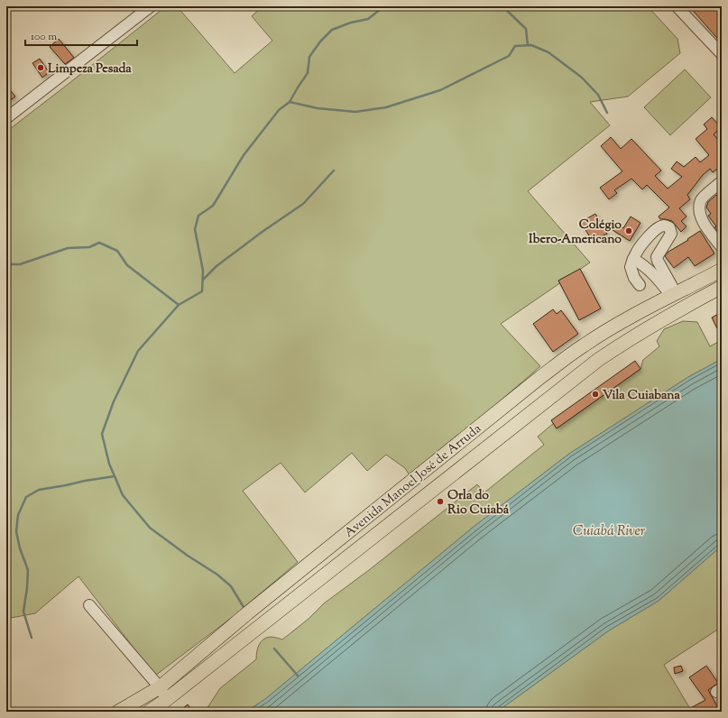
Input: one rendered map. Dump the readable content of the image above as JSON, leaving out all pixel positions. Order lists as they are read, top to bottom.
{
  "streets": {
    "main road": ["Avenida Manoel José de Arruda"]
  },
  "water": ["Cuiabá River"],
  "places": [
    "Limpeza Pesada",
    "Colégio Ibero-Americano",
    "Vila Cuiabana",
    "Orla do Rio Cuiabá"
  ],
  "scale_bar": "100 m"
}
